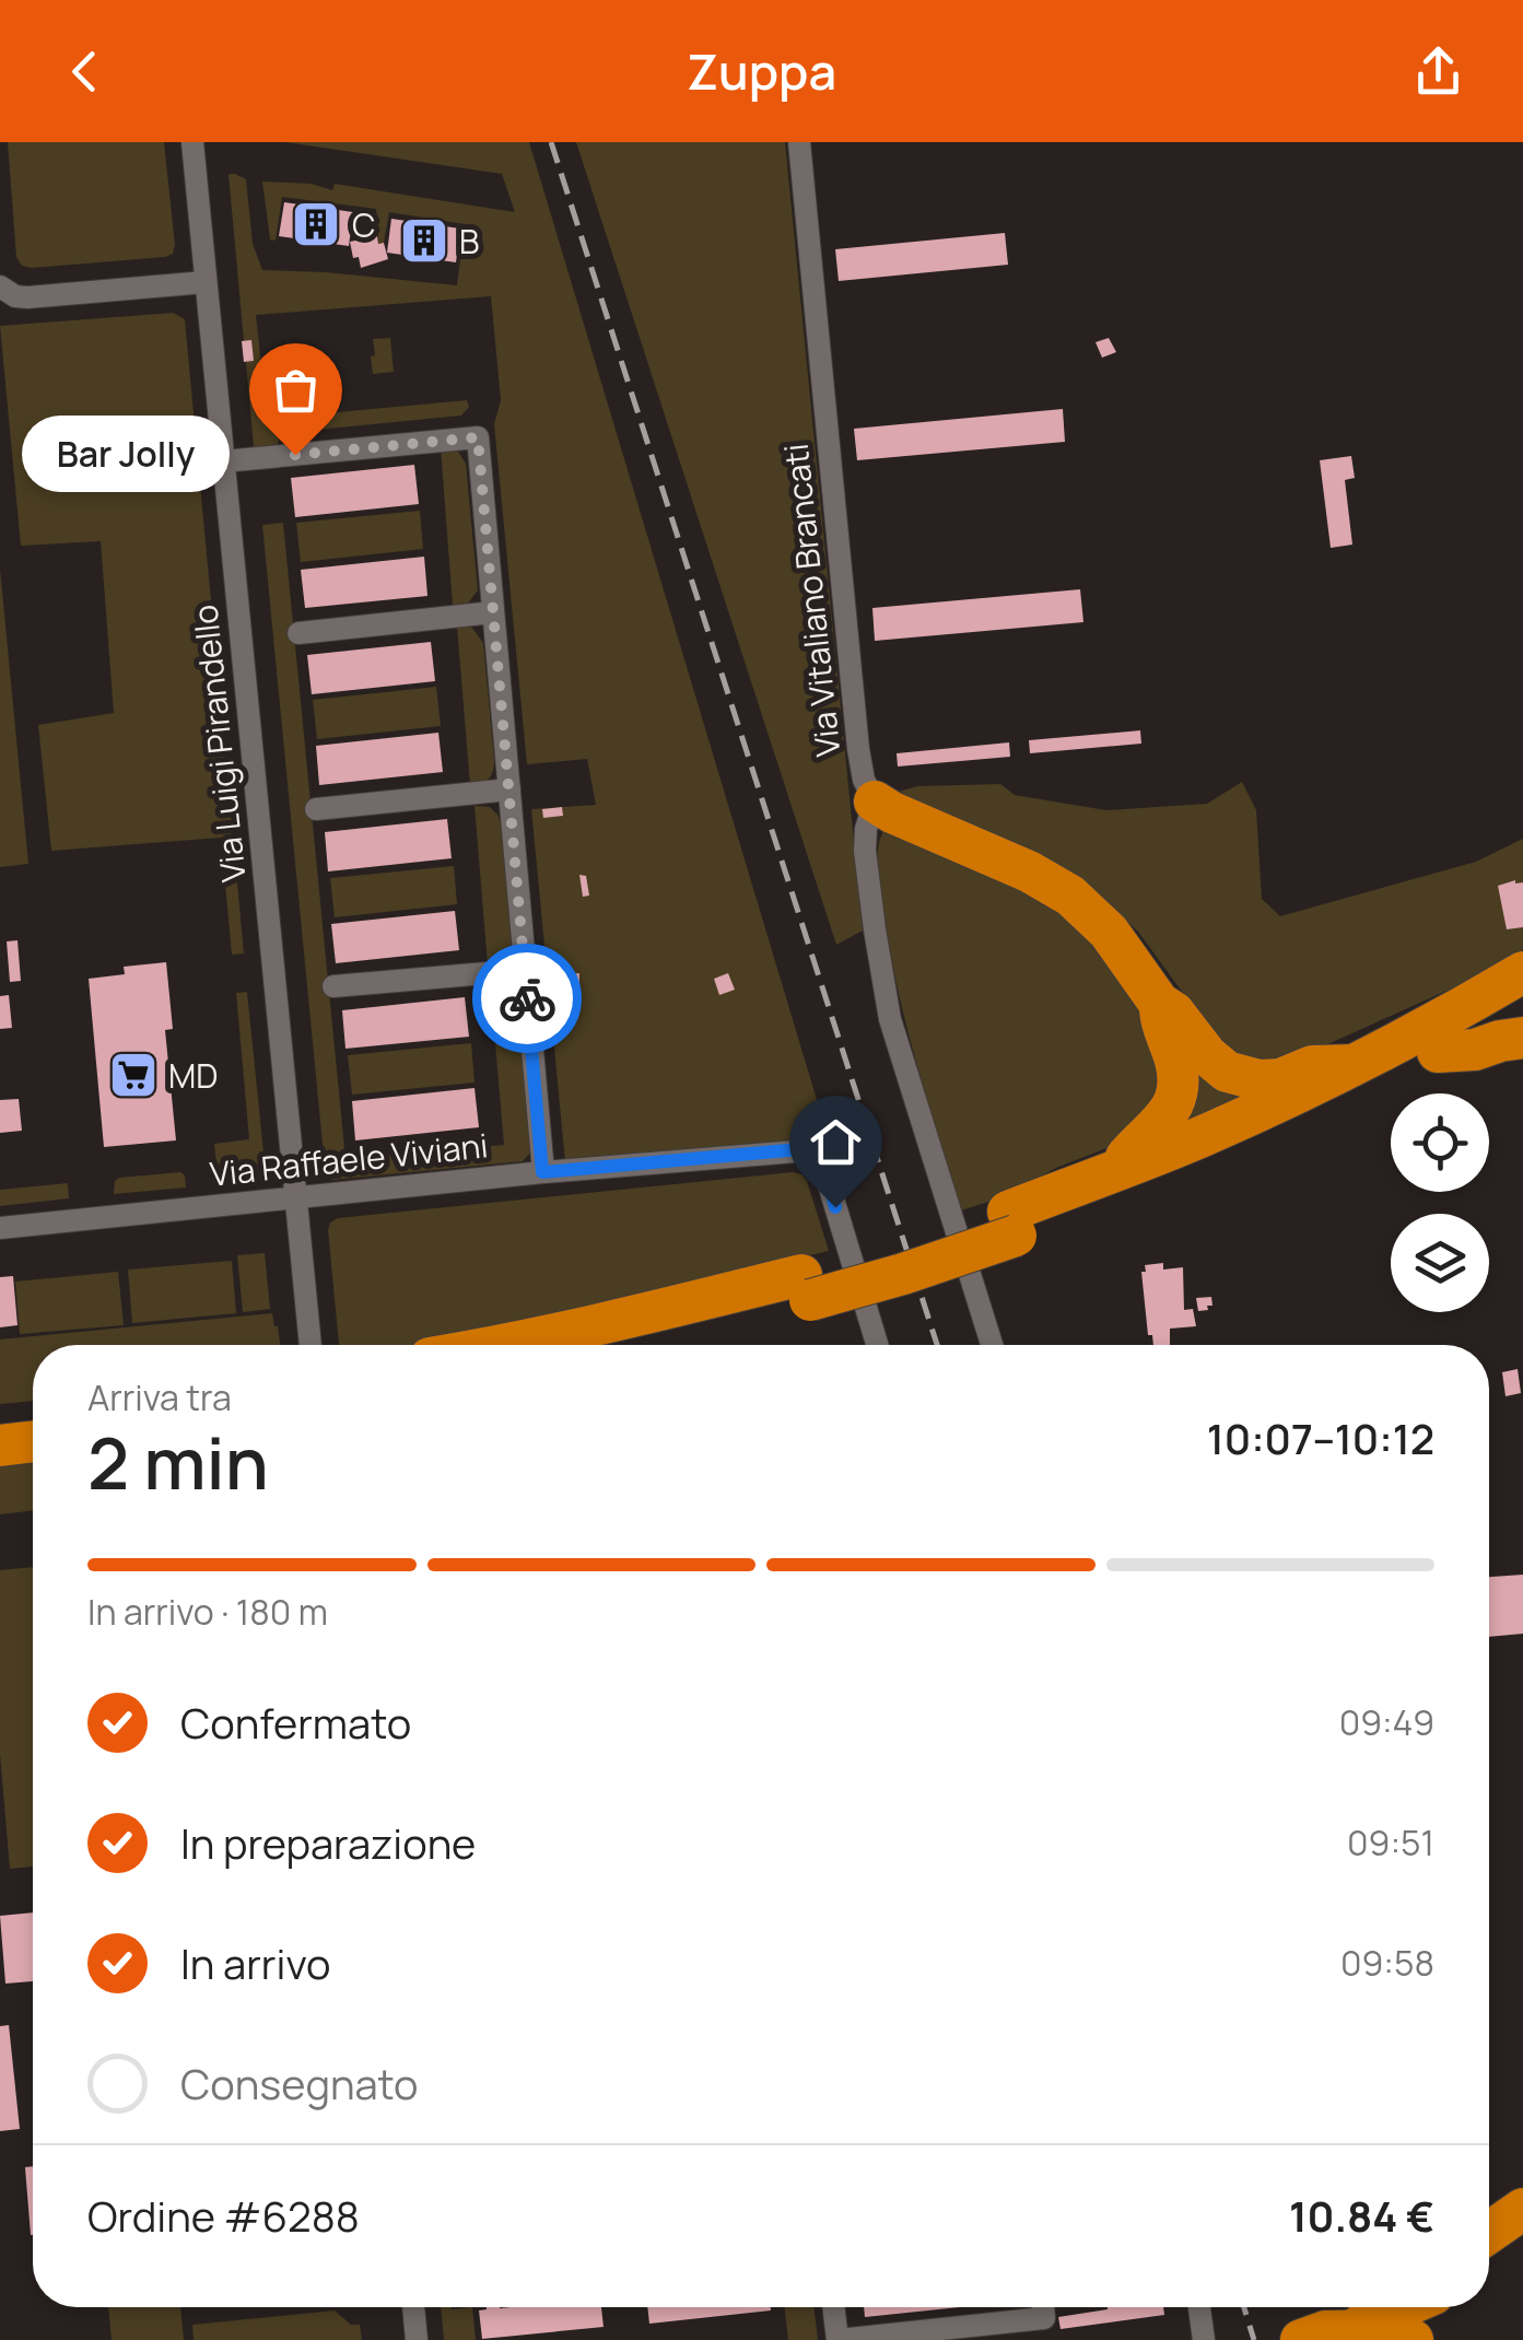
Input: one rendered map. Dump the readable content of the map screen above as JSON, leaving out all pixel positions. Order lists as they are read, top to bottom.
{
  "streets": {
    "street": ["Via Vitaliano Brancati", "Via Luigi Pirandello", "Via Raffaele Viviani"]
  },
  "crossings": [
    ["Via Luigi Pirandello", "Via Raffaele Viviani"]
  ],
  "places": {
    "building": ["C", "B"],
    "other": ["Bar Jolly"],
    "supermarket": ["MD"]
  },
  "page": {
    "header": "Zuppa",
    "bubble": "Bar Jolly",
    "heading": ["2 min", "Arriva tra", "10:07–10:12"],
    "panel": ["Ordine #6288", "10.84 €"],
    "bar": "In arrivo · 180 m",
    "list": [
      ["Confermato", "09:49"],
      ["In preparazione", "09:51"],
      ["In arrivo", "09:58"],
      "Consegnato"
    ]
  }
}
